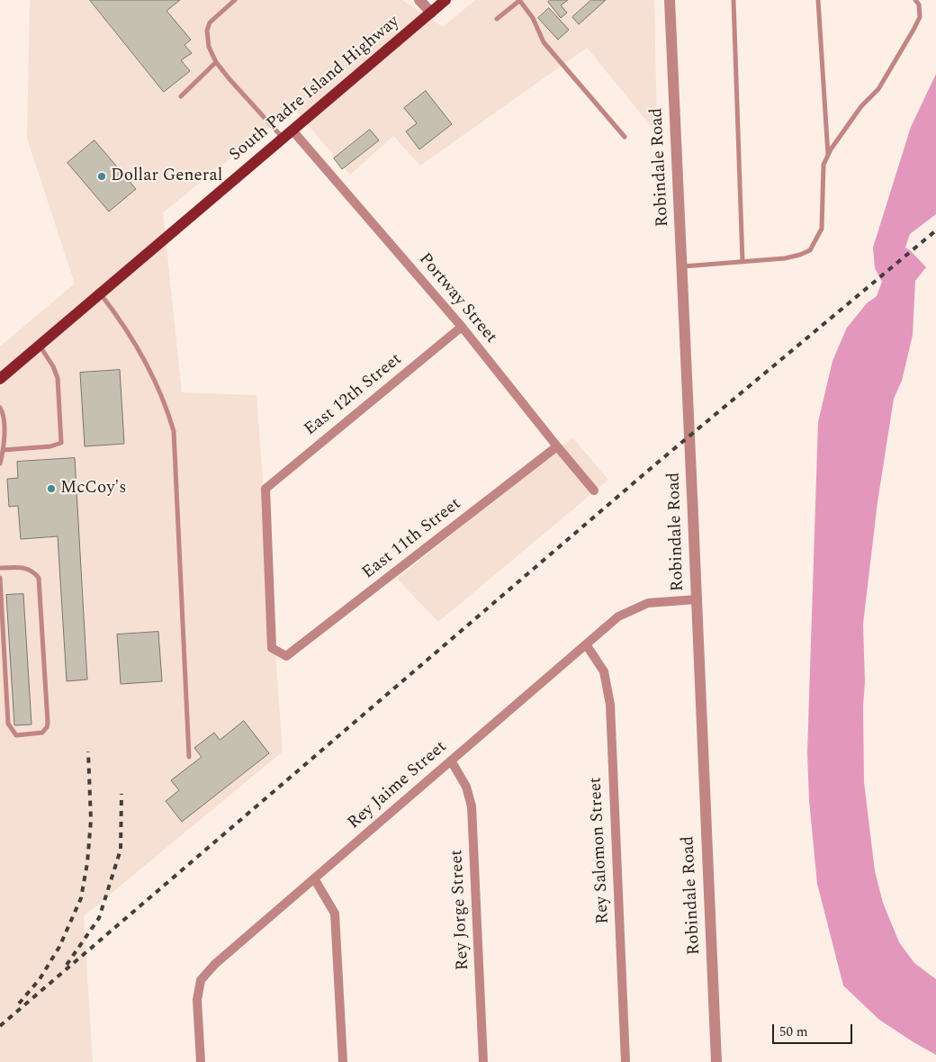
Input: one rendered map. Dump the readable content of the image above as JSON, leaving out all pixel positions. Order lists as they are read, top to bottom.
{
  "streets": {
    "main road": ["South Padre Island Highway"],
    "street": [
      "Robindale Road",
      "Portway Street",
      "East 12th Street",
      "East 11th Street",
      "Rey Jaime Street",
      "Rey Salomon Street",
      "Rey Jorge Street"
    ]
  },
  "crossings": [
    ["South Padre Island Highway", "Portway Street"],
    ["Robindale Road", "Rey Jaime Street"],
    ["Portway Street", "East 12th Street"],
    ["Portway Street", "East 11th Street"],
    ["East 12th Street", "East 11th Street"],
    ["Rey Jaime Street", "Rey Salomon Street"],
    ["Rey Jaime Street", "Rey Jorge Street"]
  ],
  "places": ["Dollar General", "McCoy's"],
  "scale_bar": "50 m"
}
